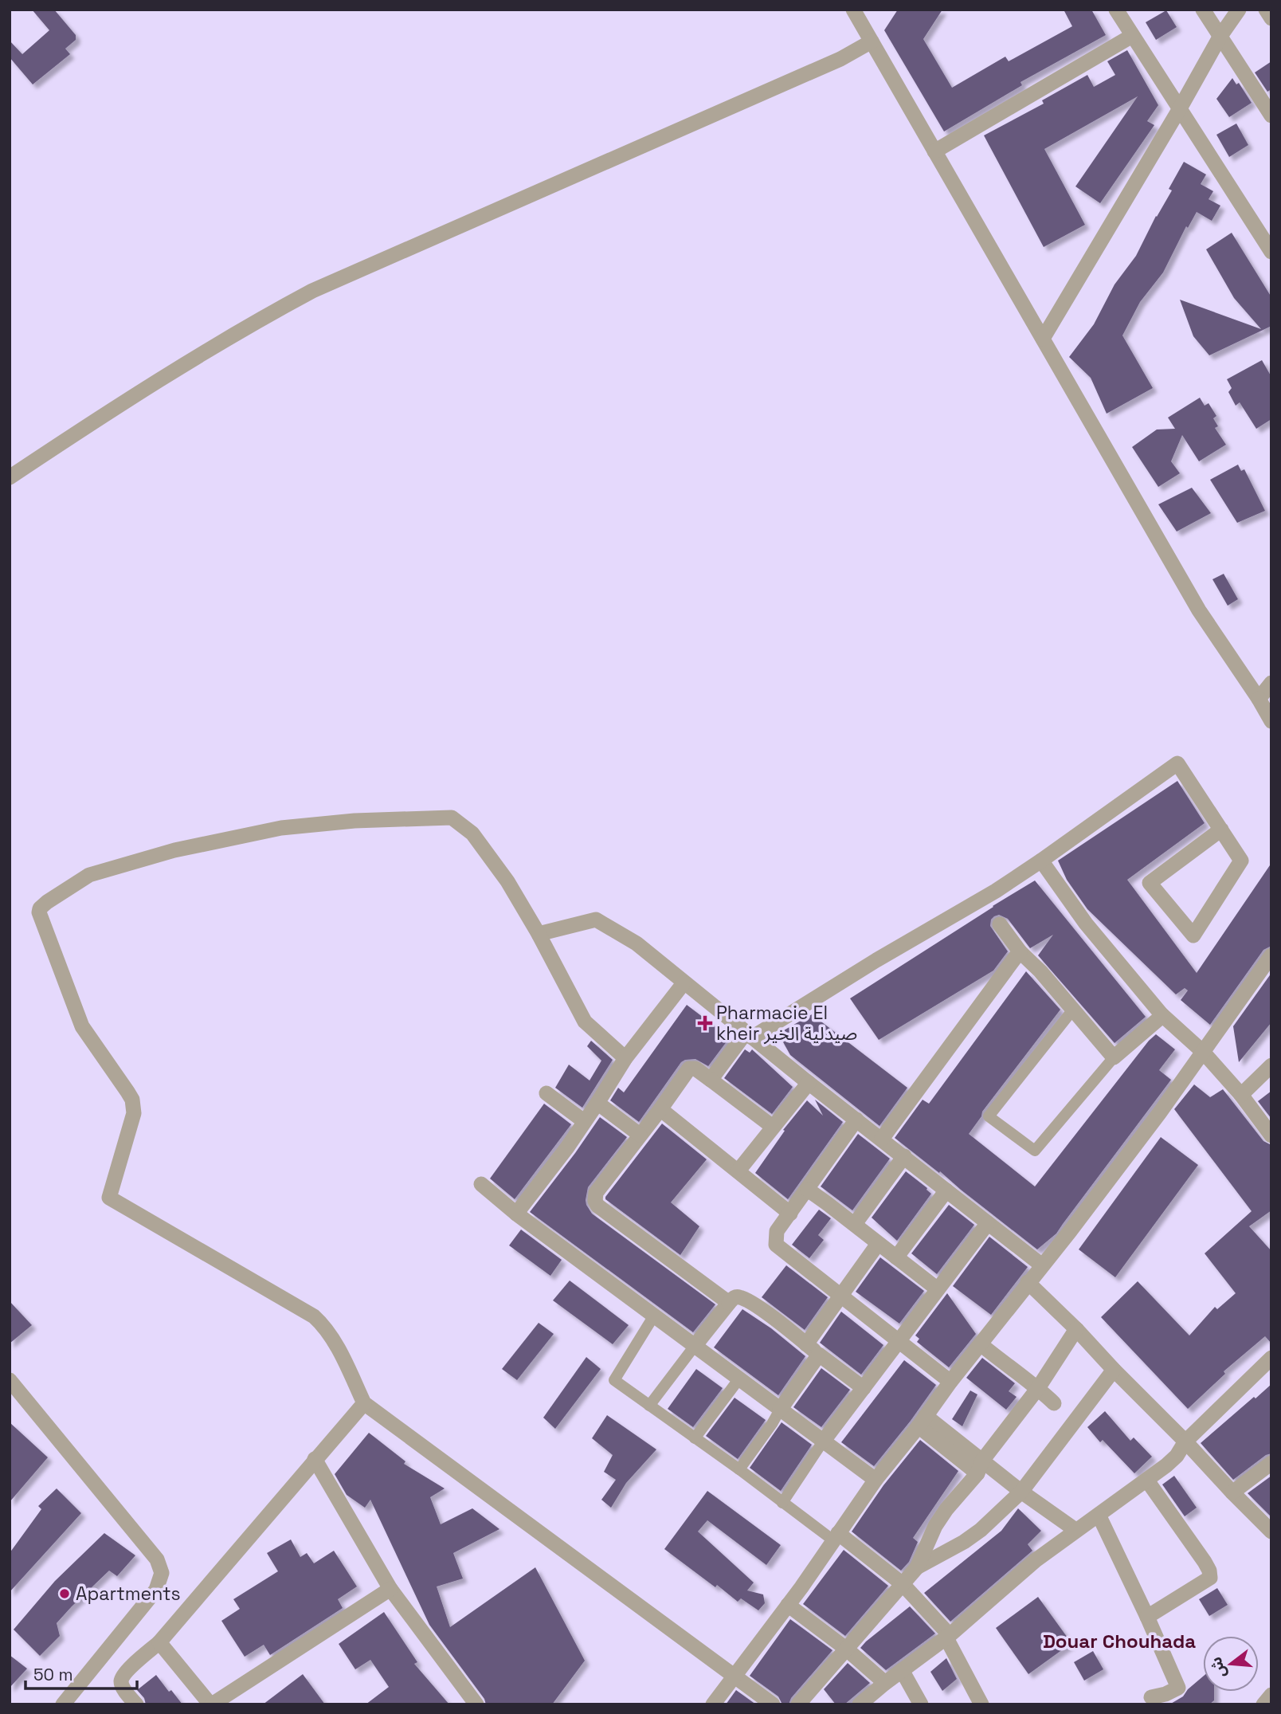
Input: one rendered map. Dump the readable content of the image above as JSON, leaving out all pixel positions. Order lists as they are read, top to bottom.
{
  "districts": ["Douar Chouhada"],
  "places": {
    "health": ["Pharmacie El kheir صيدلية الخير"],
    "other": ["Apartments"]
  },
  "scale_bar": "50 m",
  "north": "left"
}
